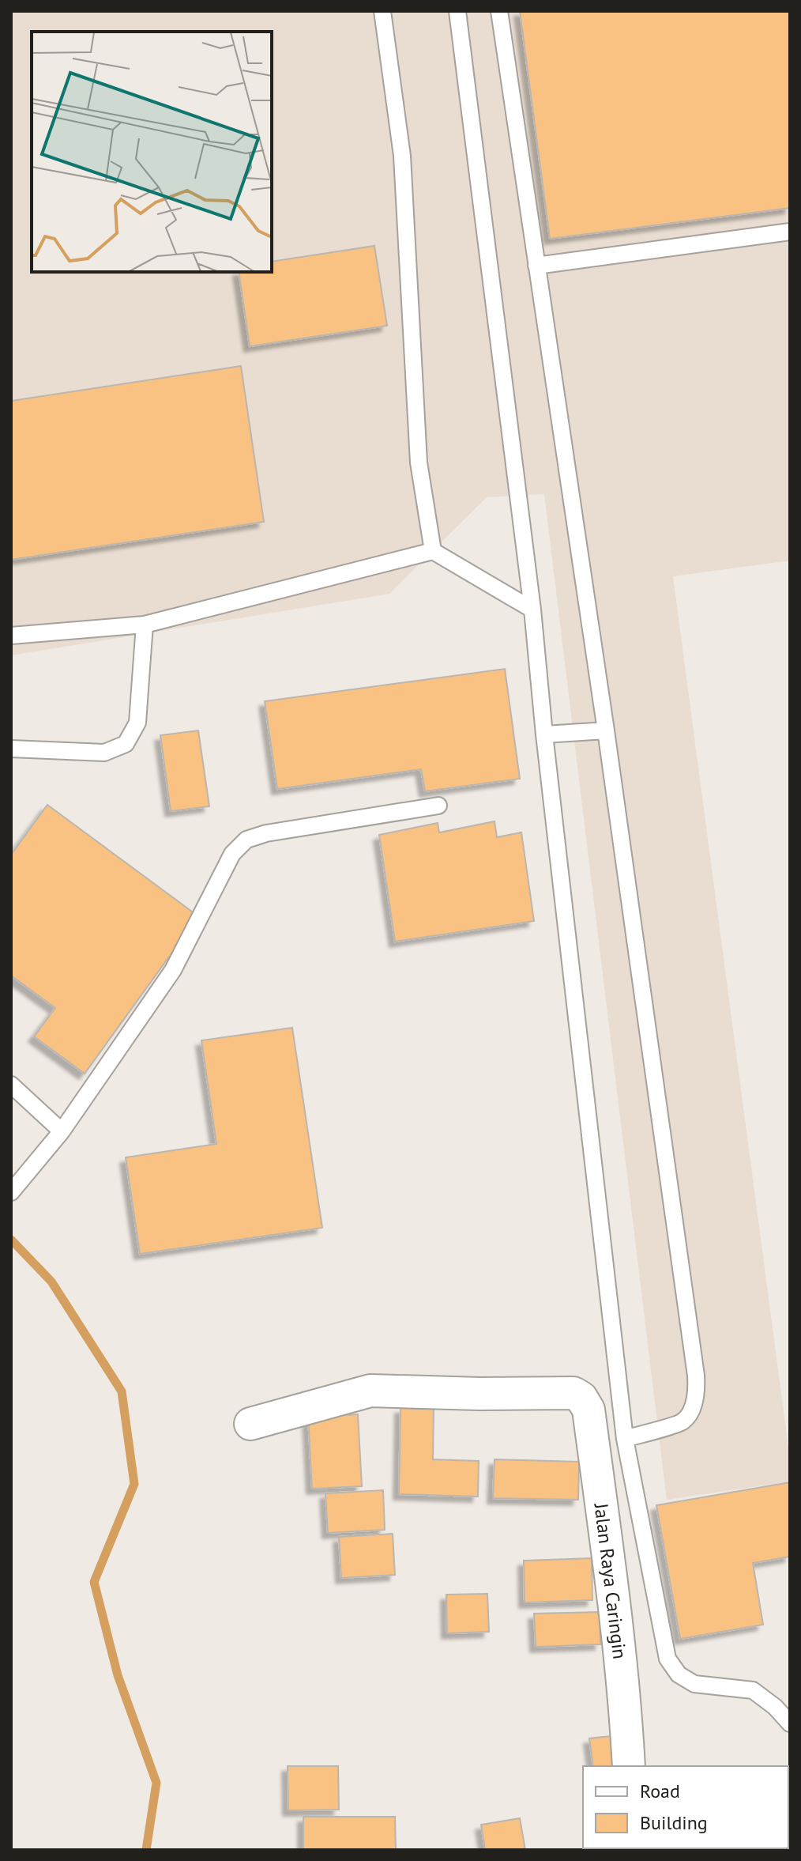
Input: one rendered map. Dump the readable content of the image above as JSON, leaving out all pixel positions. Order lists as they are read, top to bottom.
{
  "streets": {
    "street": ["Jalan Raya Caringin"]
  },
  "legend": ["Road", "Building"]
}
